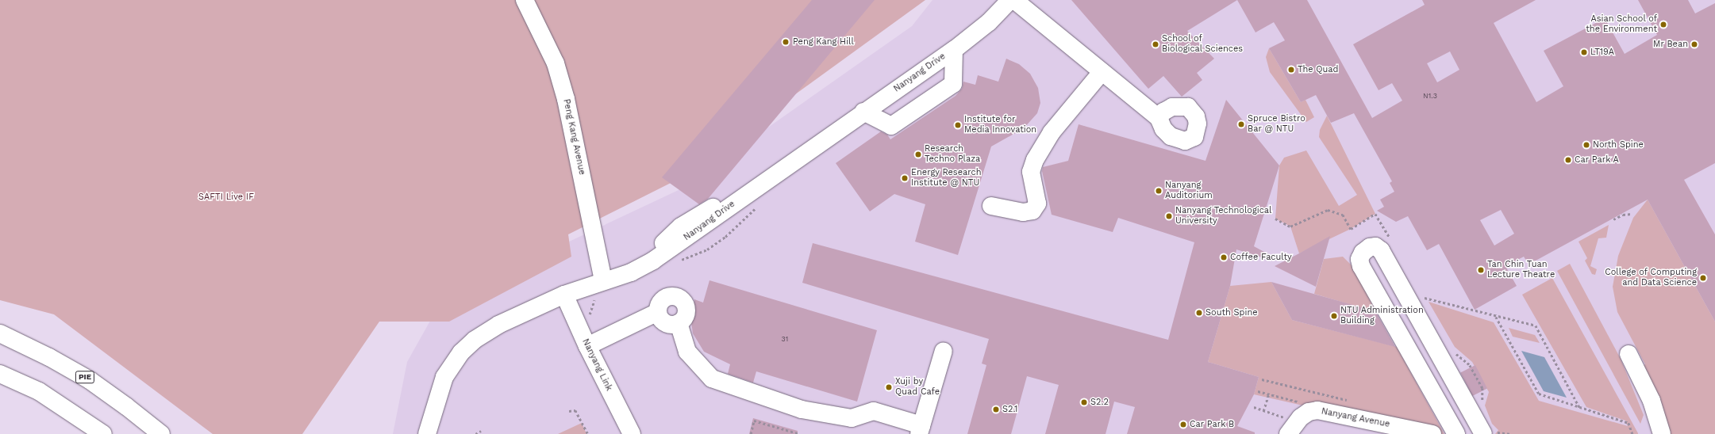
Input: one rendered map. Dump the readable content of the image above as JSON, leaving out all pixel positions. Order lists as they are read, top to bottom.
{
  "streets": {
    "main road": [
      "Nanyang Drive",
      "Peng Kang Avenue",
      "Nanyang Link",
      "PIE",
      "Nanyang Avenue"
    ]
  },
  "crossings": [
    ["Nanyang Drive", "Peng Kang Avenue"],
    ["Nanyang Drive", "Nanyang Link"]
  ],
  "parks": ["SAFTI Live IF"],
  "places": [
    "Asian School of the Environment",
    "Peng Kang Hill",
    "School of Biological Sciences",
    "Mr Bean",
    "LT19A",
    "The Quad",
    "Spruce Bistro Bar @ NTU",
    "Institute for Media Innovation",
    "North Spine",
    "Research Techno Plaza",
    "Car Park A",
    "Energy Research Institute @ NTU",
    "Nanyang Auditorium",
    "Nanyang Technological University",
    "Coffee Faculty",
    "Tan Chin Tuan Lecture Theatre",
    "College of Computing and Data Science",
    "South Spine",
    "NTU Administration Building",
    "Xuji by Quad Cafe",
    "S2.2",
    "S2.1",
    "Car Park B"
  ],
  "house_numbers": ["N1.3", "31"]
}
